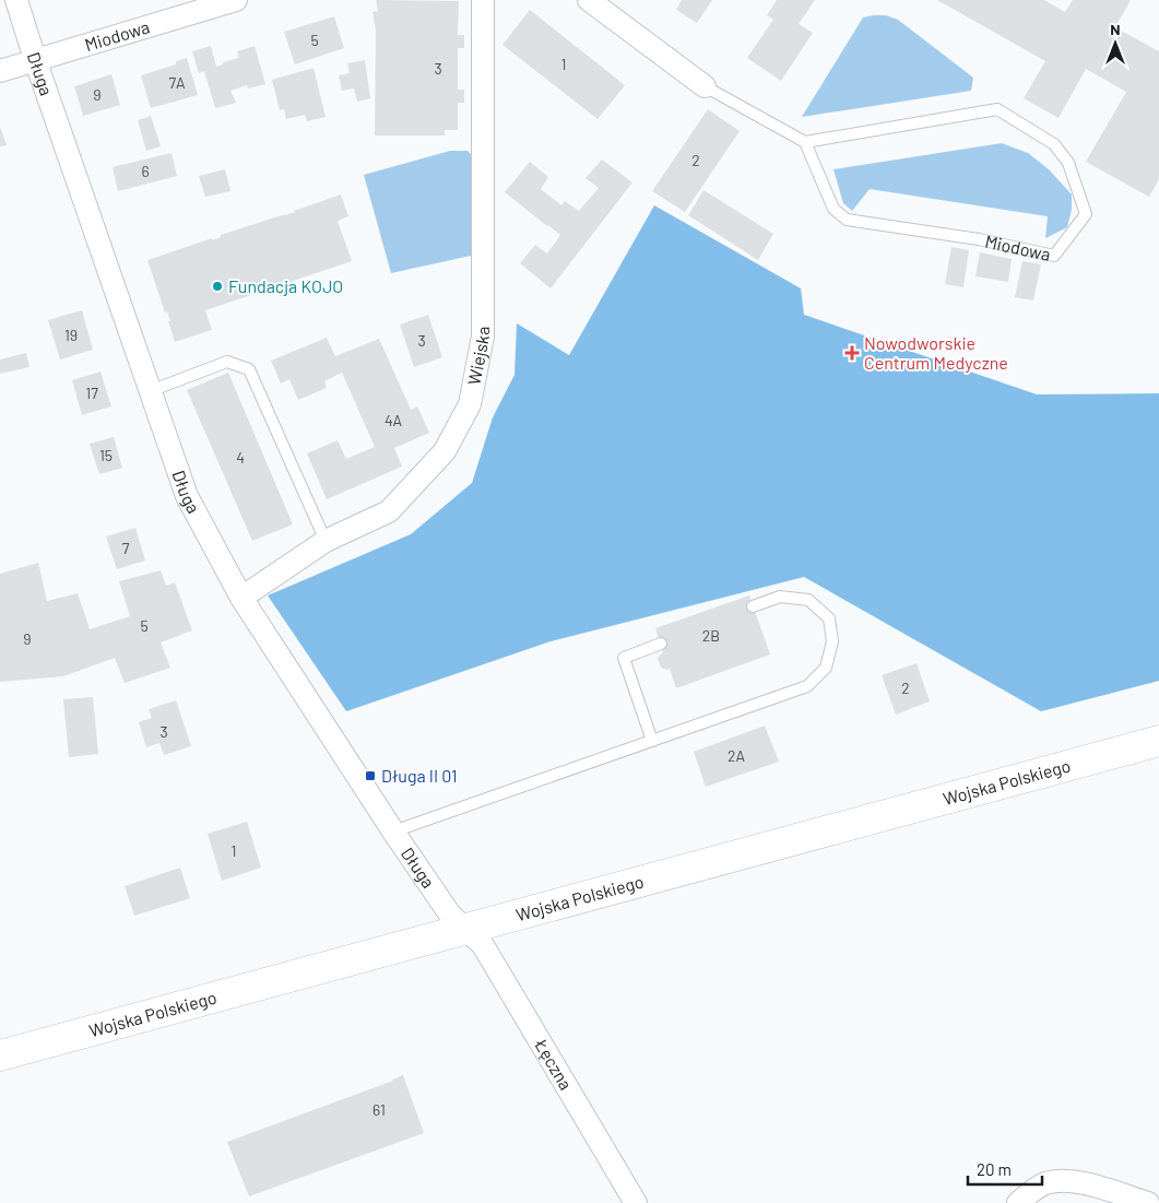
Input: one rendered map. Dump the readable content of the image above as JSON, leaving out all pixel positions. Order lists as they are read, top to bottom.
{
  "streets": {
    "main road": ["Wojska Polskiego"],
    "street": [
      "Miodowa",
      "Długa",
      "Wiejska",
      "Łęczna"
    ]
  },
  "crossings": [
    ["Miodowa", "Długa"],
    ["Długa", "Wiejska"],
    ["Długa", "Wojska Polskiego"],
    ["Długa", "Łęczna"],
    ["Wojska Polskiego", "Łęczna"]
  ],
  "places": {
    "other": ["Fundacja KOJO"],
    "health": ["Nowodworskie Centrum Medyczne"],
    "transit": ["Długa II 01"]
  },
  "house_numbers": [
    "5",
    "1",
    "3",
    "7A",
    "9",
    "2",
    "6",
    "19",
    "3",
    "17",
    "4A",
    "15",
    "4",
    "7",
    "5",
    "2B",
    "9",
    "2",
    "3",
    "2A",
    "1",
    "61"
  ],
  "scale_bar": "20 m",
  "north": "top"
}
